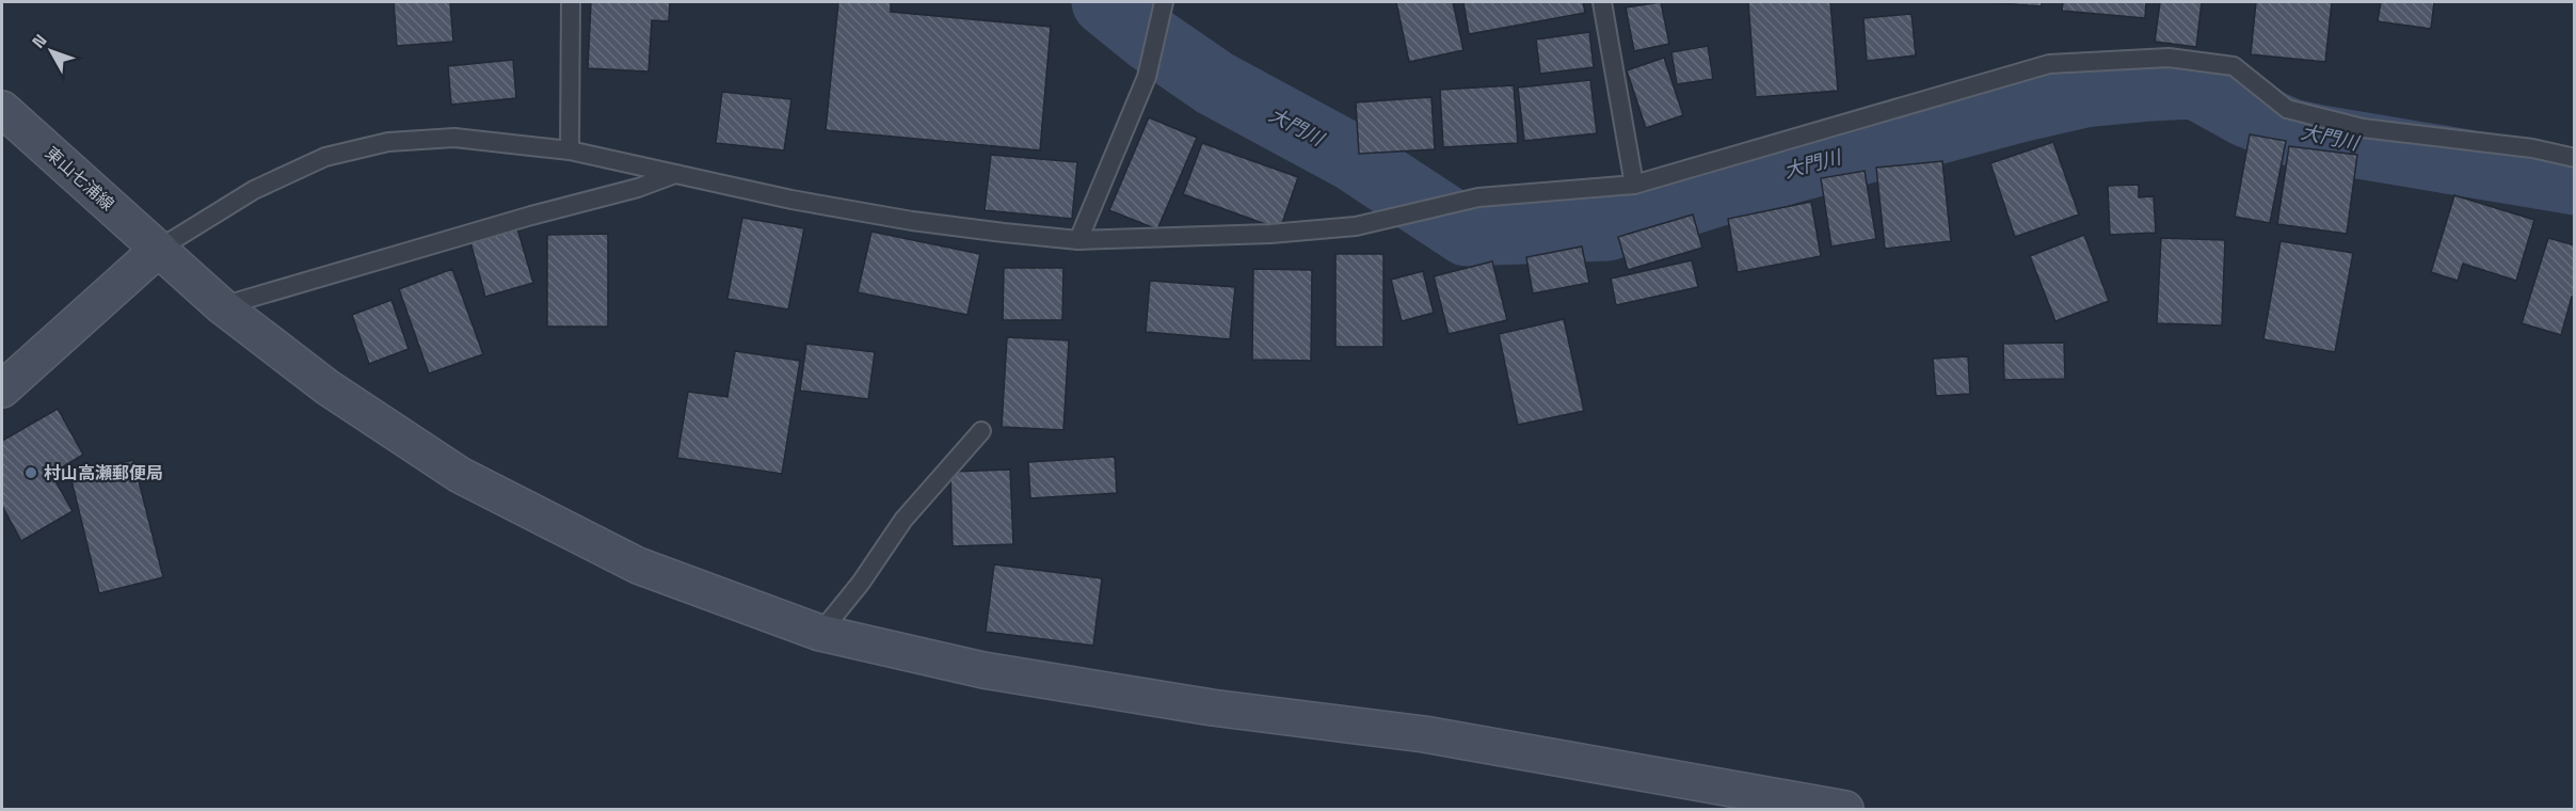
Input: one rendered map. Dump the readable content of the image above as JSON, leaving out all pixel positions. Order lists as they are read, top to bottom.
{
  "streets": {
    "street": ["東山七浦線"]
  },
  "water": ["大門川"],
  "places": ["村山高瀬郵便局"],
  "north": "top left"
}
